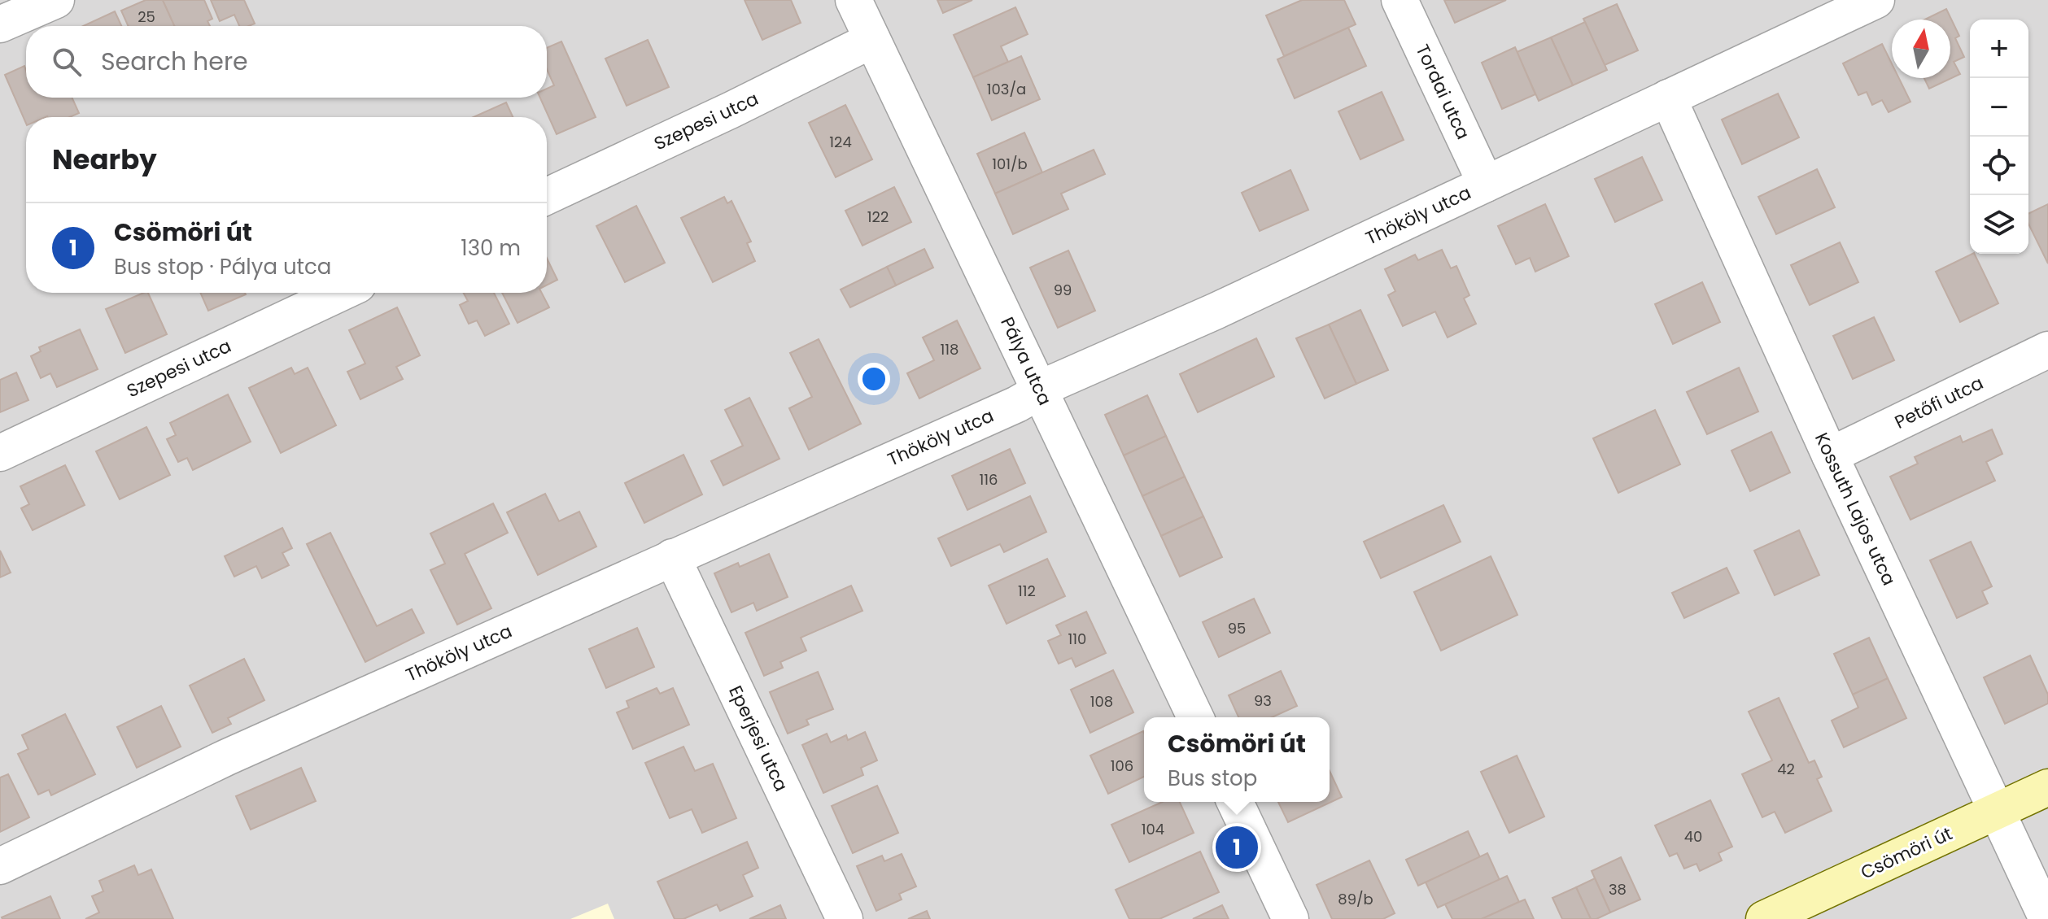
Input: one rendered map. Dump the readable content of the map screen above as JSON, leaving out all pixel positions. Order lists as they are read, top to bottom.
{
  "streets": {
    "main road": ["Csömöri út"],
    "street": [
      "Tordai utca",
      "Szepesi utca",
      "Thököly utca",
      "Pálya utca",
      "Petőfi utca",
      "Kossuth Lajos utca",
      "Eperjesi utca"
    ]
  },
  "crossings": [
    ["Tordai utca", "Thököly utca"],
    ["Szepesi utca", "Pálya utca"],
    ["Thököly utca", "Pálya utca"],
    ["Thököly utca", "Kossuth Lajos utca"],
    ["Thököly utca", "Eperjesi utca"],
    ["Petőfi utca", "Kossuth Lajos utca"],
    ["Kossuth Lajos utca", "Csömöri út"]
  ],
  "house_numbers": [
    "25",
    "103/a",
    "124",
    "101/b",
    "122",
    "99",
    "118",
    "116",
    "112",
    "95",
    "110",
    "93",
    "108",
    "106",
    "42",
    "104",
    "40",
    "38",
    "89/b"
  ],
  "north": "top",
  "page": {
    "map_buttons": ["+", "−"],
    "search": "Search here",
    "heading": "Nearby",
    "list": [
      {
        "mark": "1",
        "name": "Csömöri út",
        "note": "Bus stop · Pálya utca",
        "value": "130 m"
      }
    ],
    "popup": ["Csömöri út", "Bus stop"],
    "pins": "1"
  }
}
